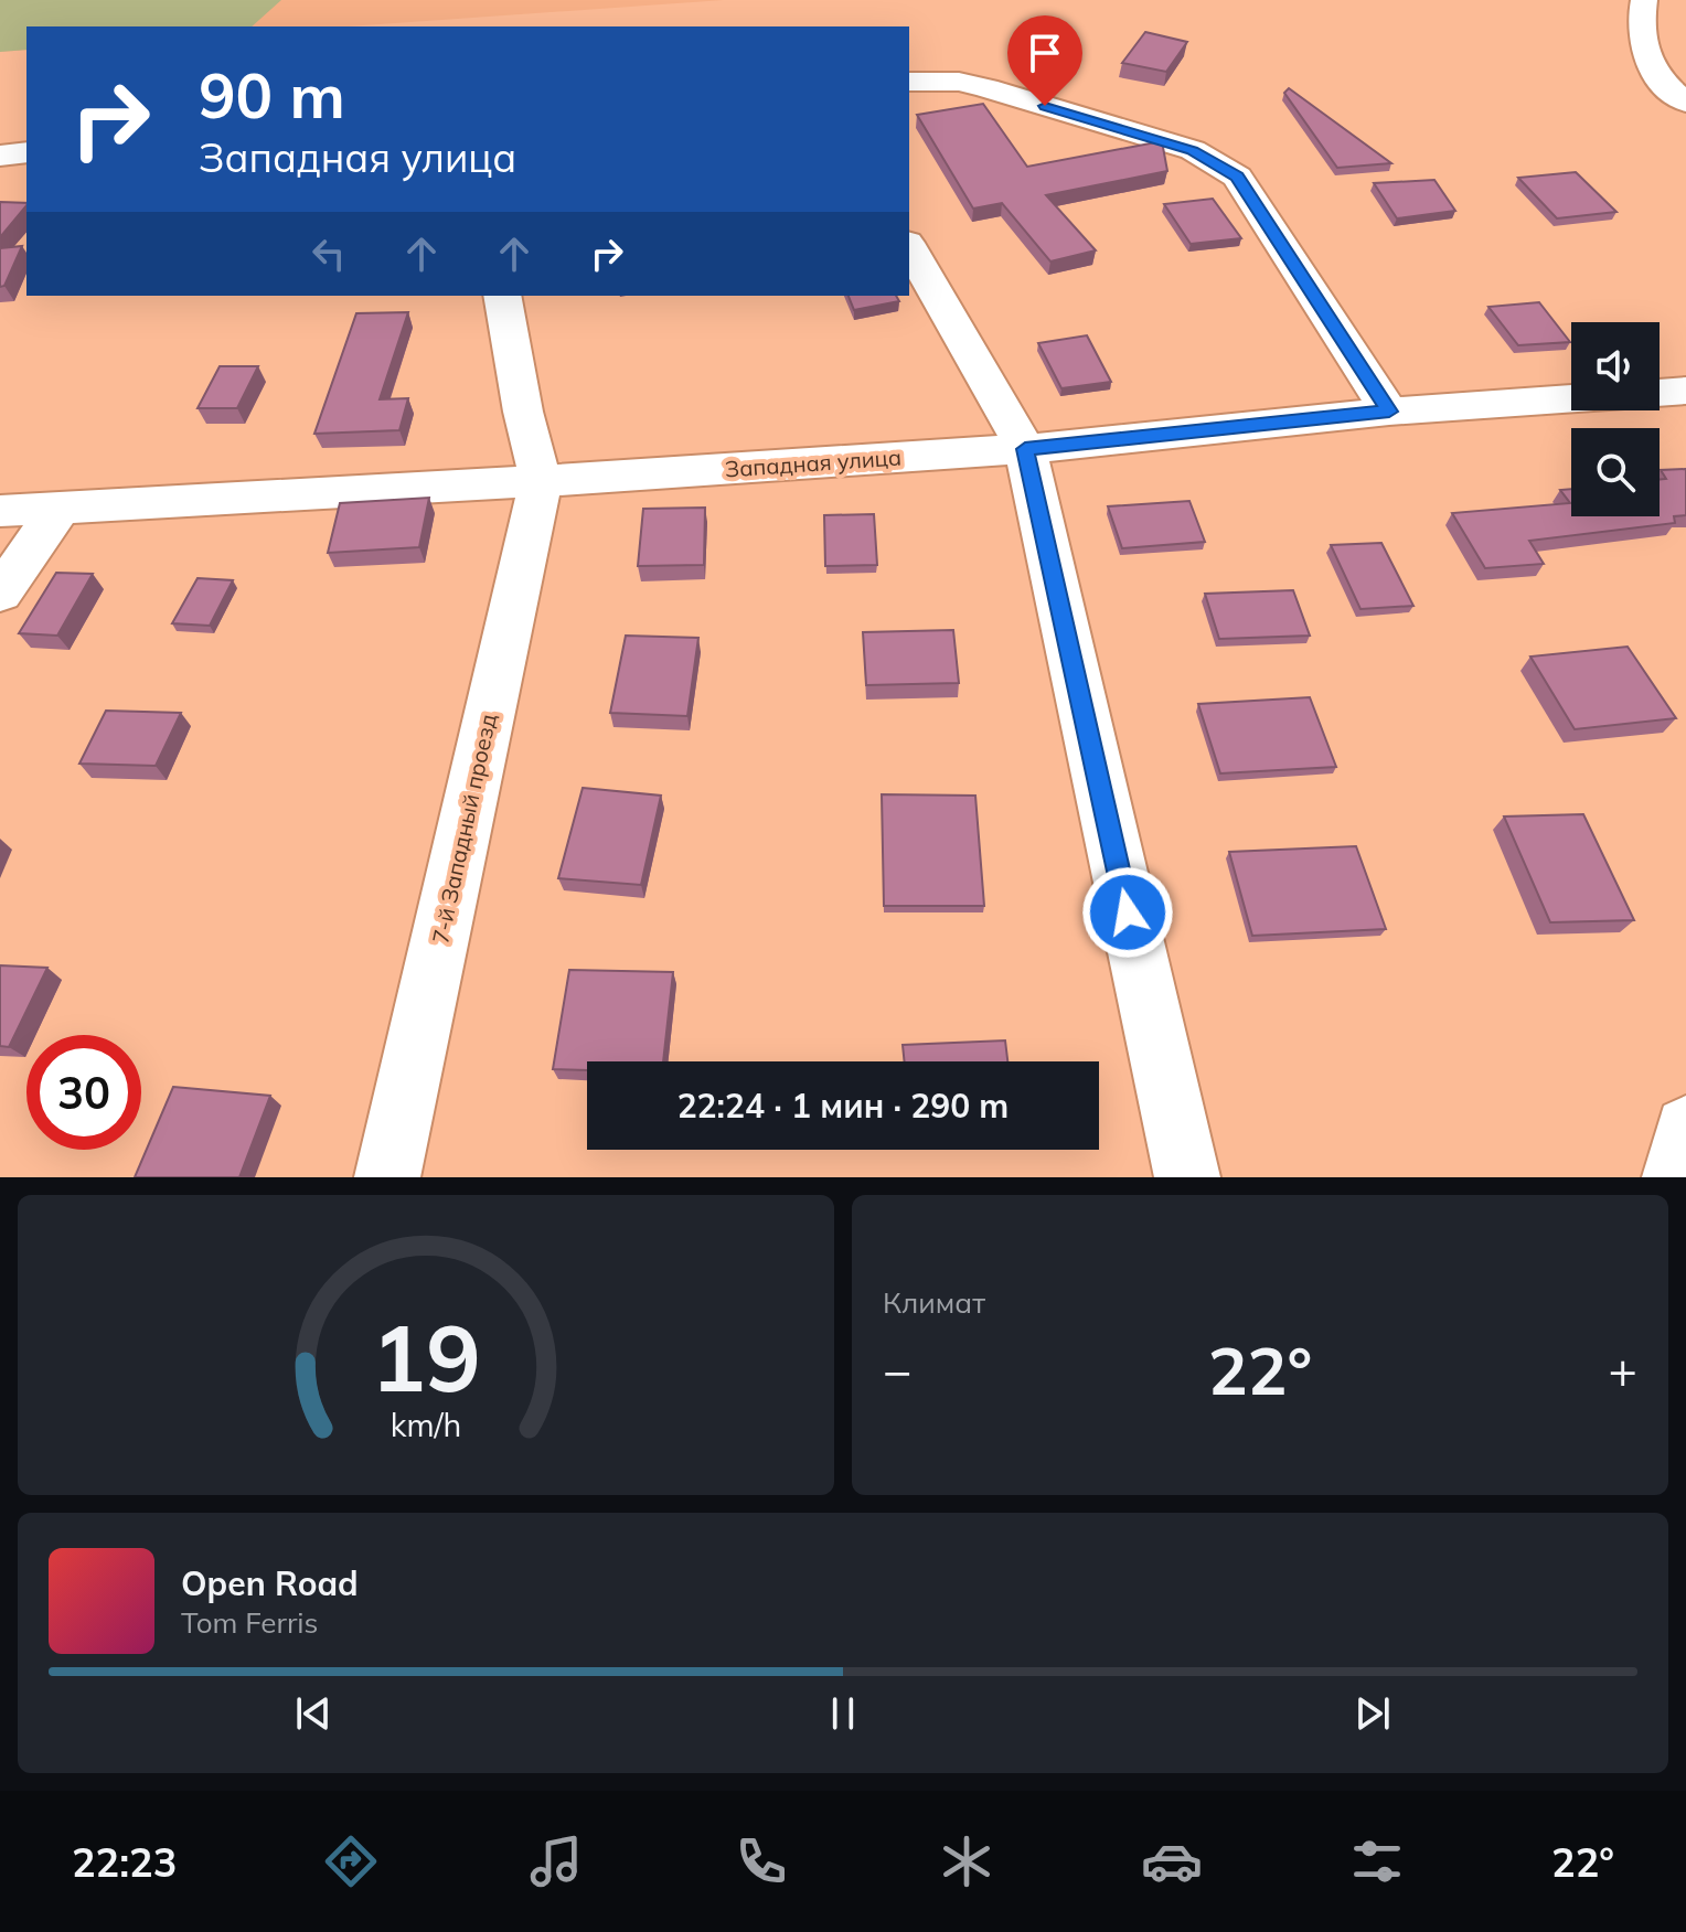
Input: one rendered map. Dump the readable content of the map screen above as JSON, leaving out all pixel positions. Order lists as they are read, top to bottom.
{
  "streets": {
    "street": ["Западная улица", "7-й Западный проезд"]
  },
  "crossings": [
    ["Западная улица", "7-й Западный проезд"]
  ],
  "page": {
    "turn": ["90 m", "Западная улица"],
    "limit": "30",
    "trip": "22:24 · 1 мин · 290 m",
    "tile": "Климат",
    "heat": ["−", "22°", "+"],
    "song": ["Open Road", "Tom Ferris"],
    "tabs": ["22:23", "22°"],
    "gauge": ["19", "km/h"]
  }
}
